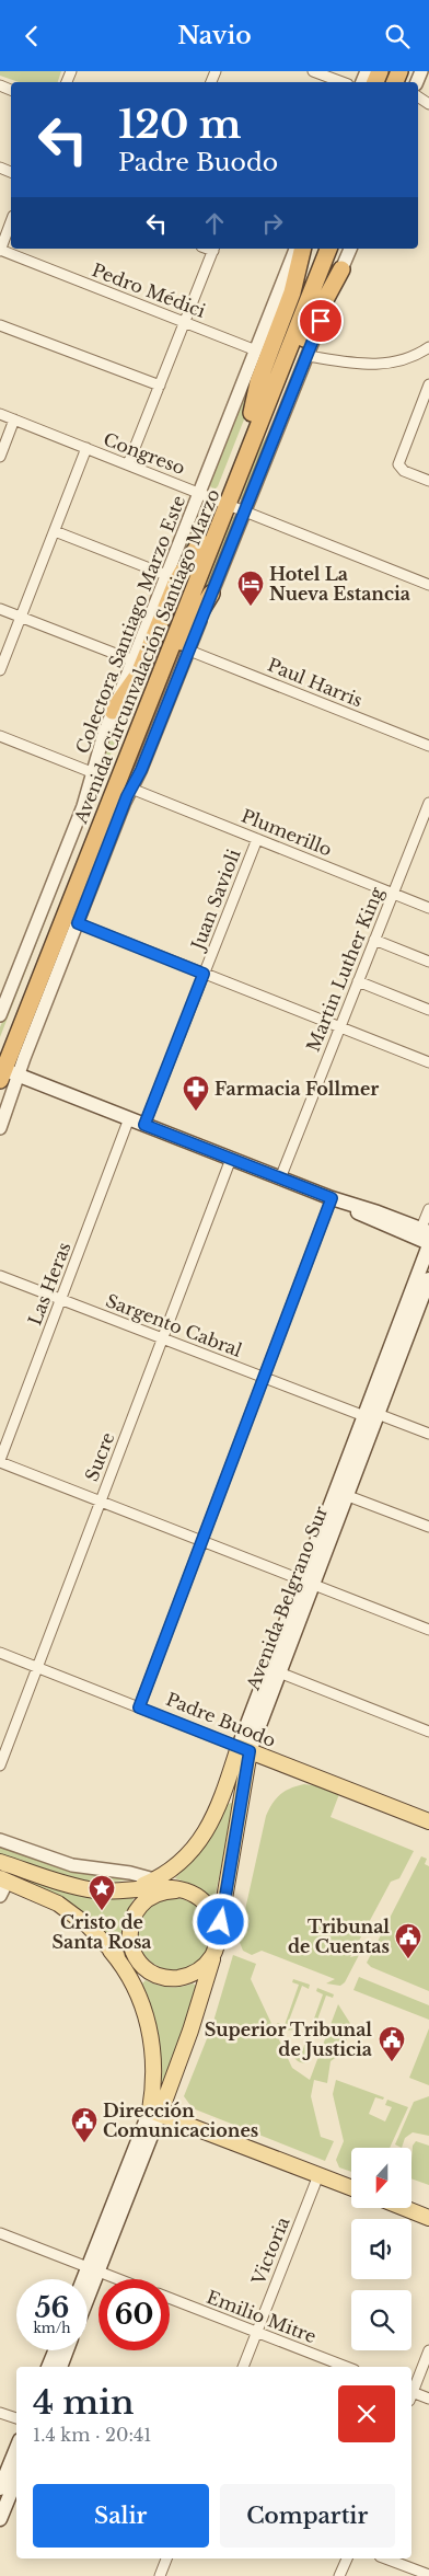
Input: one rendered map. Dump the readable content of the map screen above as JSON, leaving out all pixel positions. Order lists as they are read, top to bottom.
{
  "streets": {
    "highway": ["Avenida Circunvalación Santiago Marzo"],
    "main road": ["Avenida Belgrano Sur", "Padre Buodo"],
    "street": [
      "Pedro Médici",
      "Congreso",
      "Colectora Santiago Marzo Este",
      "Paul Harris",
      "Plumerillo",
      "Juan Savioli",
      "Martin Luther King",
      "Las Heras",
      "Sargento Cabral",
      "Sucre",
      "Victoria",
      "Emilio Mitre"
    ]
  },
  "crossings": [
    ["Pedro Médici", "Colectora Santiago Marzo Este"],
    ["Congreso", "Colectora Santiago Marzo Este"],
    ["Congreso", "Avenida Circunvalación Santiago Marzo"],
    ["Avenida Circunvalación Santiago Marzo", "Plumerillo"],
    ["Plumerillo", "Juan Savioli"],
    ["Plumerillo", "Martin Luther King"],
    ["Las Heras", "Sargento Cabral"],
    ["Sargento Cabral", "Sucre"],
    ["Sargento Cabral", "Avenida Belgrano Sur"],
    ["Sucre", "Padre Buodo"],
    ["Avenida Belgrano Sur", "Padre Buodo"],
    ["Victoria", "Emilio Mitre"]
  ],
  "places": {
    "hotel": ["Hotel La Nueva Estancia"],
    "pharmacy": ["Farmacia Follmer"],
    "place": ["Cristo de Santa Rosa"],
    "public building": ["Tribunal de Cuentas", "Superior Tribunal de Justicia", "Dirección Comunicaciones"]
  },
  "north": "bottom",
  "page": {
    "header": "Navio",
    "turn": ["120 m", "Padre Buodo"],
    "speed": "56 km/h",
    "limit": "60",
    "heading": ["4 min", "1.4 km · 20:41"],
    "buttons": ["Salir", "Compartir"]
  }
}
